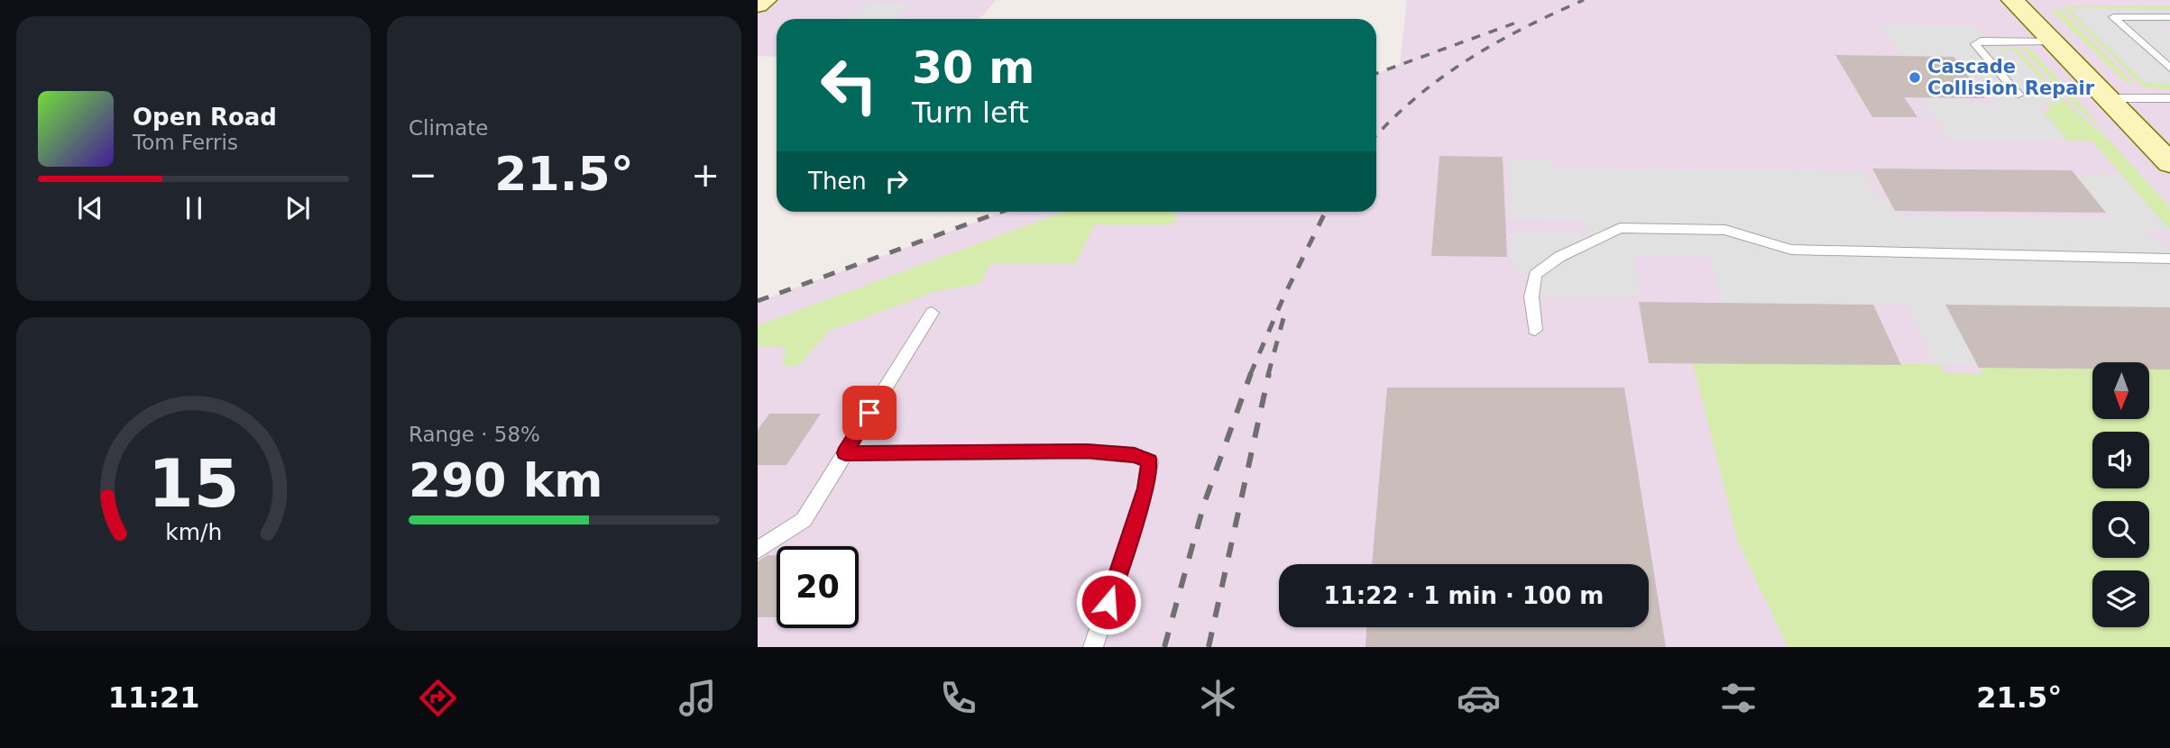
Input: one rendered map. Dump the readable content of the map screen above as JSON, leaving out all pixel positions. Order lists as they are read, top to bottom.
{
  "places": ["Cascade Collision Repair"],
  "north": "bottom",
  "page": {
    "tile": [
      "Climate",
      ["Range · 58%", "290 km"]
    ],
    "turn": ["30 m", "Turn left"],
    "song": ["Open Road", "Tom Ferris"],
    "heat": ["−", "21.5°", "+"],
    "then": "Then",
    "limit": "20",
    "trip": "11:22 · 1 min · 100 m",
    "tabs": ["11:21", "21.5°"],
    "gauge": ["15", "km/h"]
  }
}
